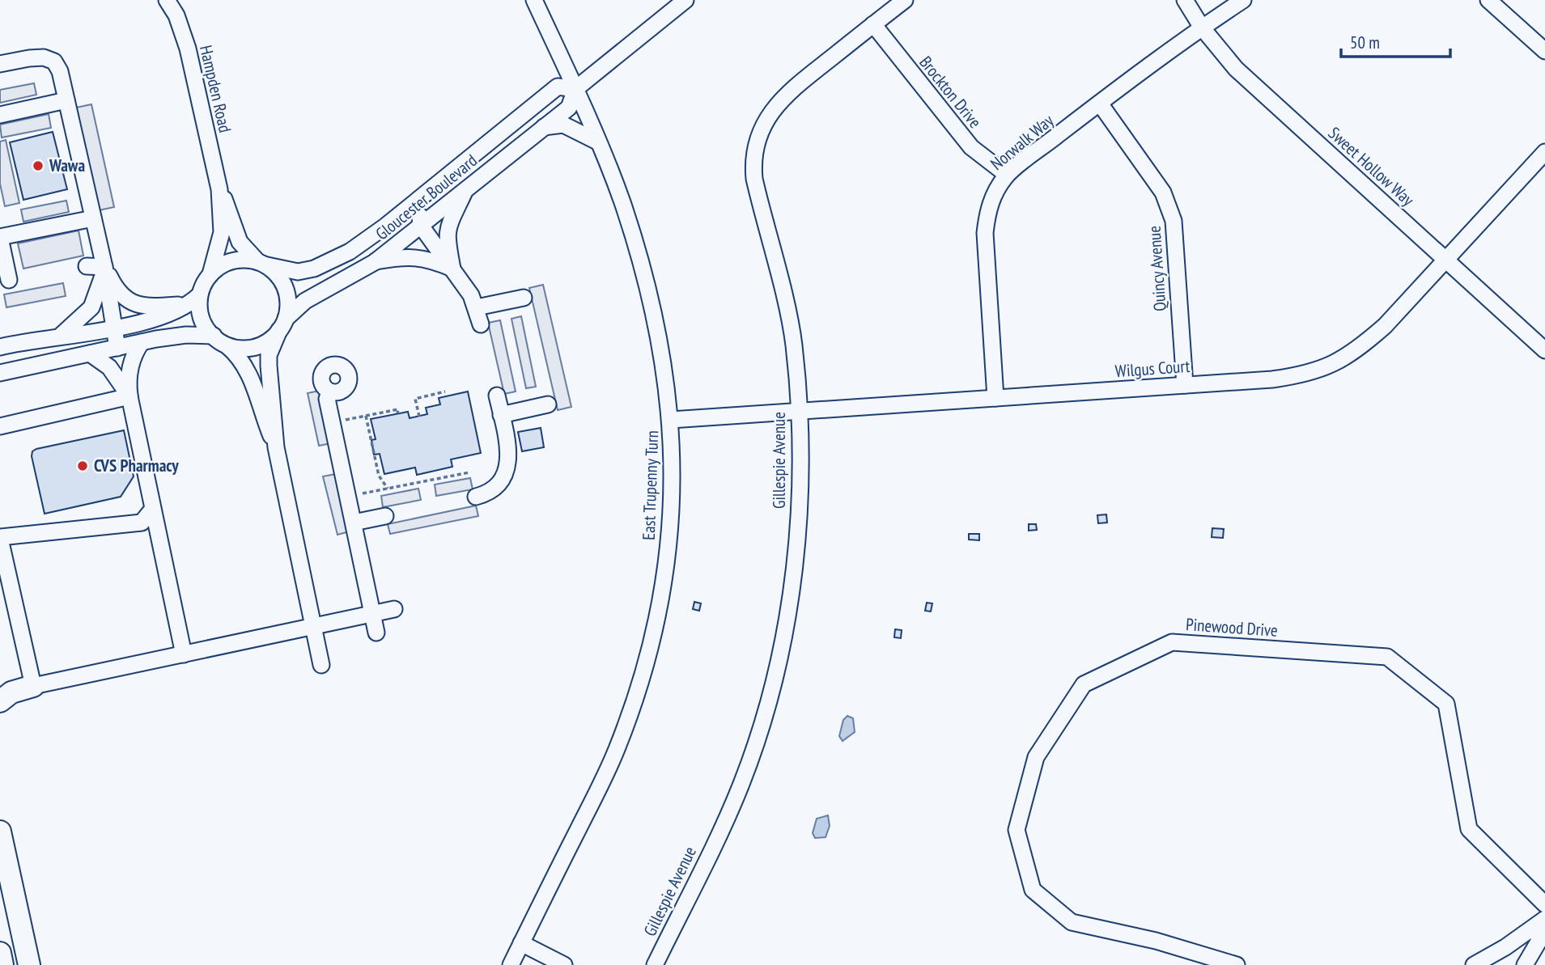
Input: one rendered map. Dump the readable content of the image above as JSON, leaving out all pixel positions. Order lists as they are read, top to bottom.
{
  "streets": {
    "street": [
      "Hampden Road",
      "Brockton Drive",
      "Norwalk Way",
      "Sweet Hollow Way",
      "Gloucester Boulevard",
      "Quincy Avenue",
      "Wilgus Court",
      "Gillespie Avenue",
      "East Trupenny Turn",
      "Pinewood Drive"
    ]
  },
  "crossings": [
    ["Hampden Road", "Gloucester Boulevard"],
    ["Brockton Drive", "Norwalk Way"],
    ["Brockton Drive", "Gillespie Avenue"],
    ["Norwalk Way", "Sweet Hollow Way"],
    ["Norwalk Way", "Quincy Avenue"],
    ["Norwalk Way", "Wilgus Court"],
    ["Sweet Hollow Way", "Wilgus Court"],
    ["Gloucester Boulevard", "East Trupenny Turn"],
    ["Quincy Avenue", "Wilgus Court"],
    ["Wilgus Court", "Gillespie Avenue"],
    ["Wilgus Court", "East Trupenny Turn"]
  ],
  "places": ["Wawa", "CVS Pharmacy"],
  "scale_bar": "50 m"
}
